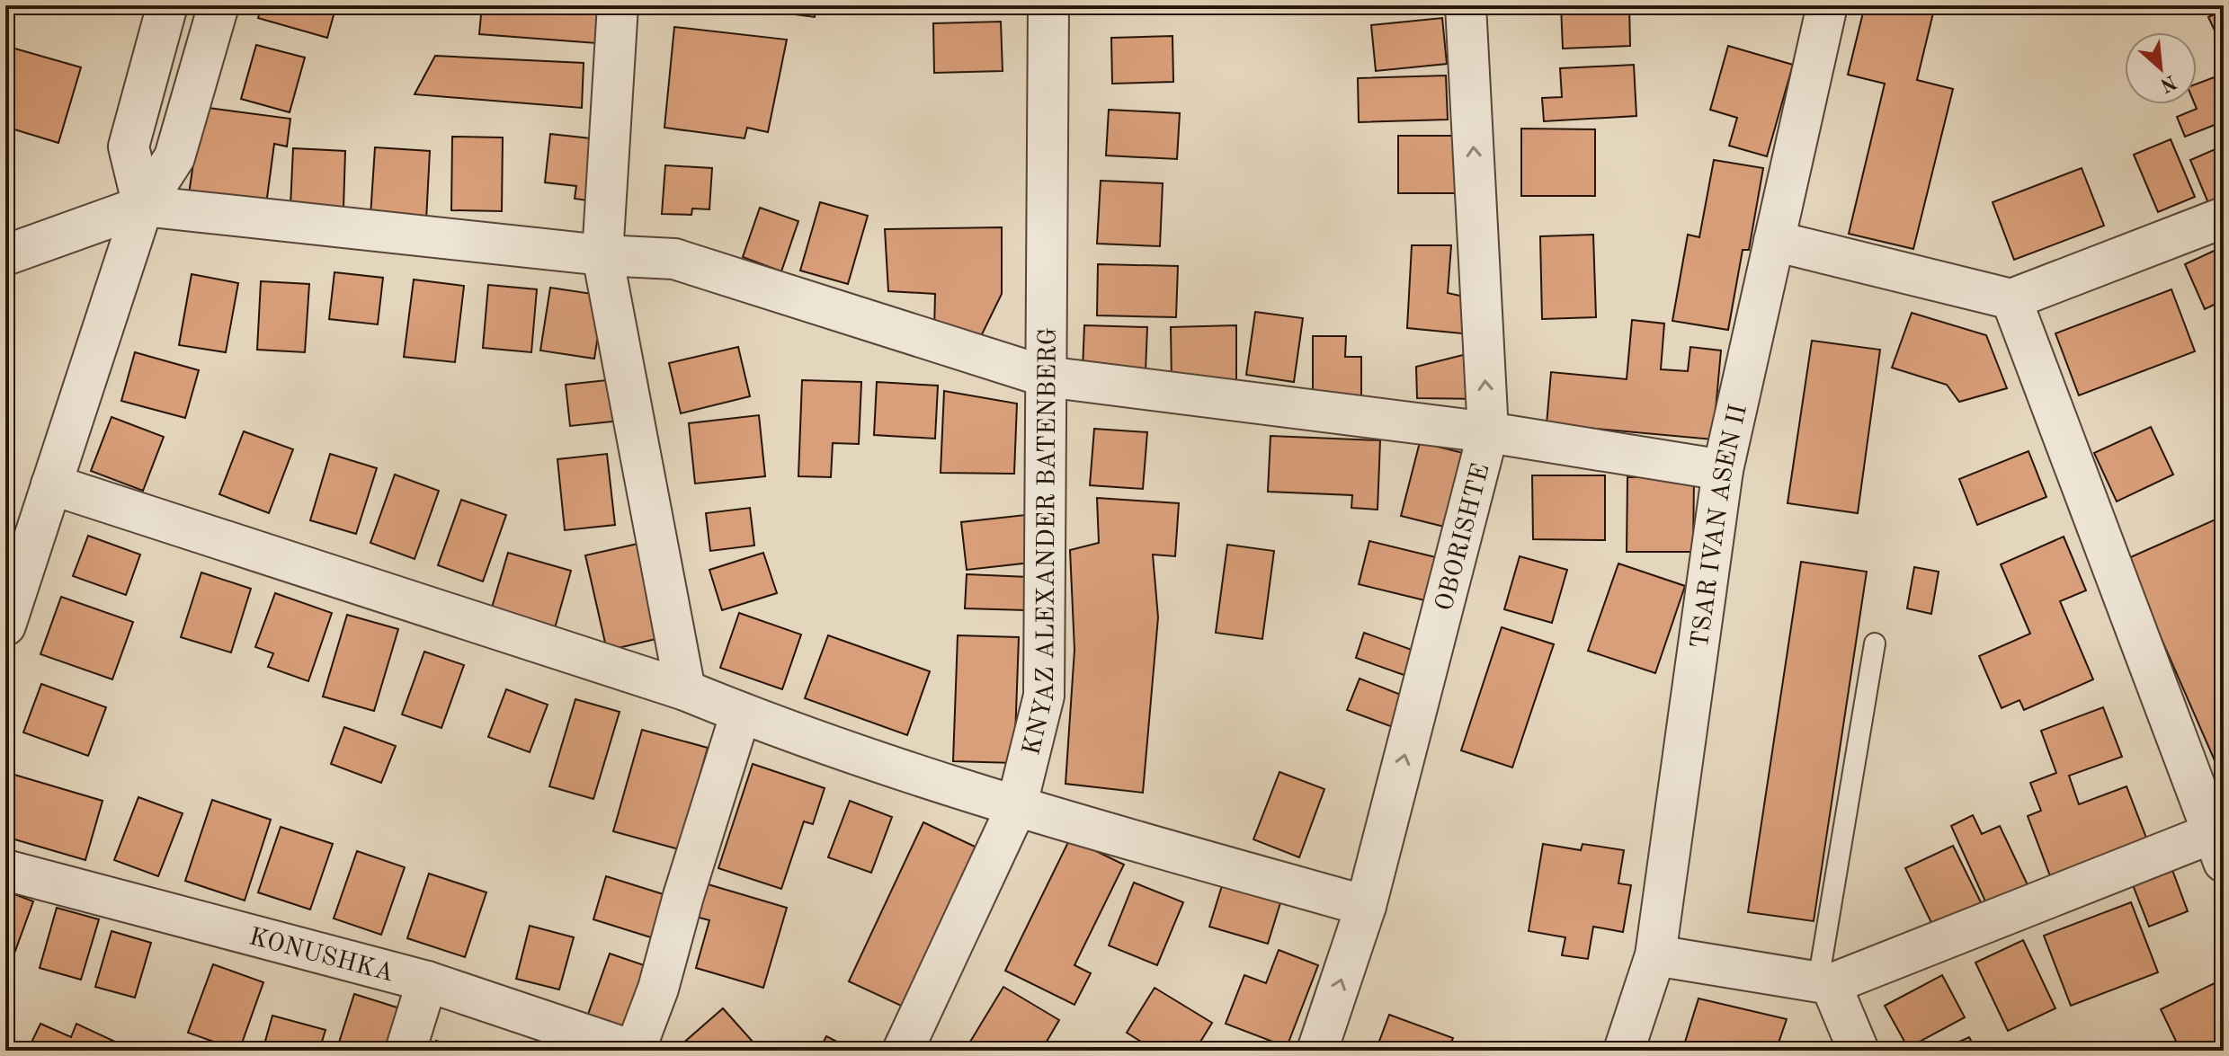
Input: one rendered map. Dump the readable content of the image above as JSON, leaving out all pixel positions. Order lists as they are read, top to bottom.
{
  "streets": {
    "street": [
      "TSAR IVAN ASEN II",
      "OBORISHTE",
      "KNYAZ ALEXANDER BATENBERG",
      "KONUSHKA"
    ]
  },
  "one_way": ["OBORISHTE"],
  "north": "bottom right"
}
